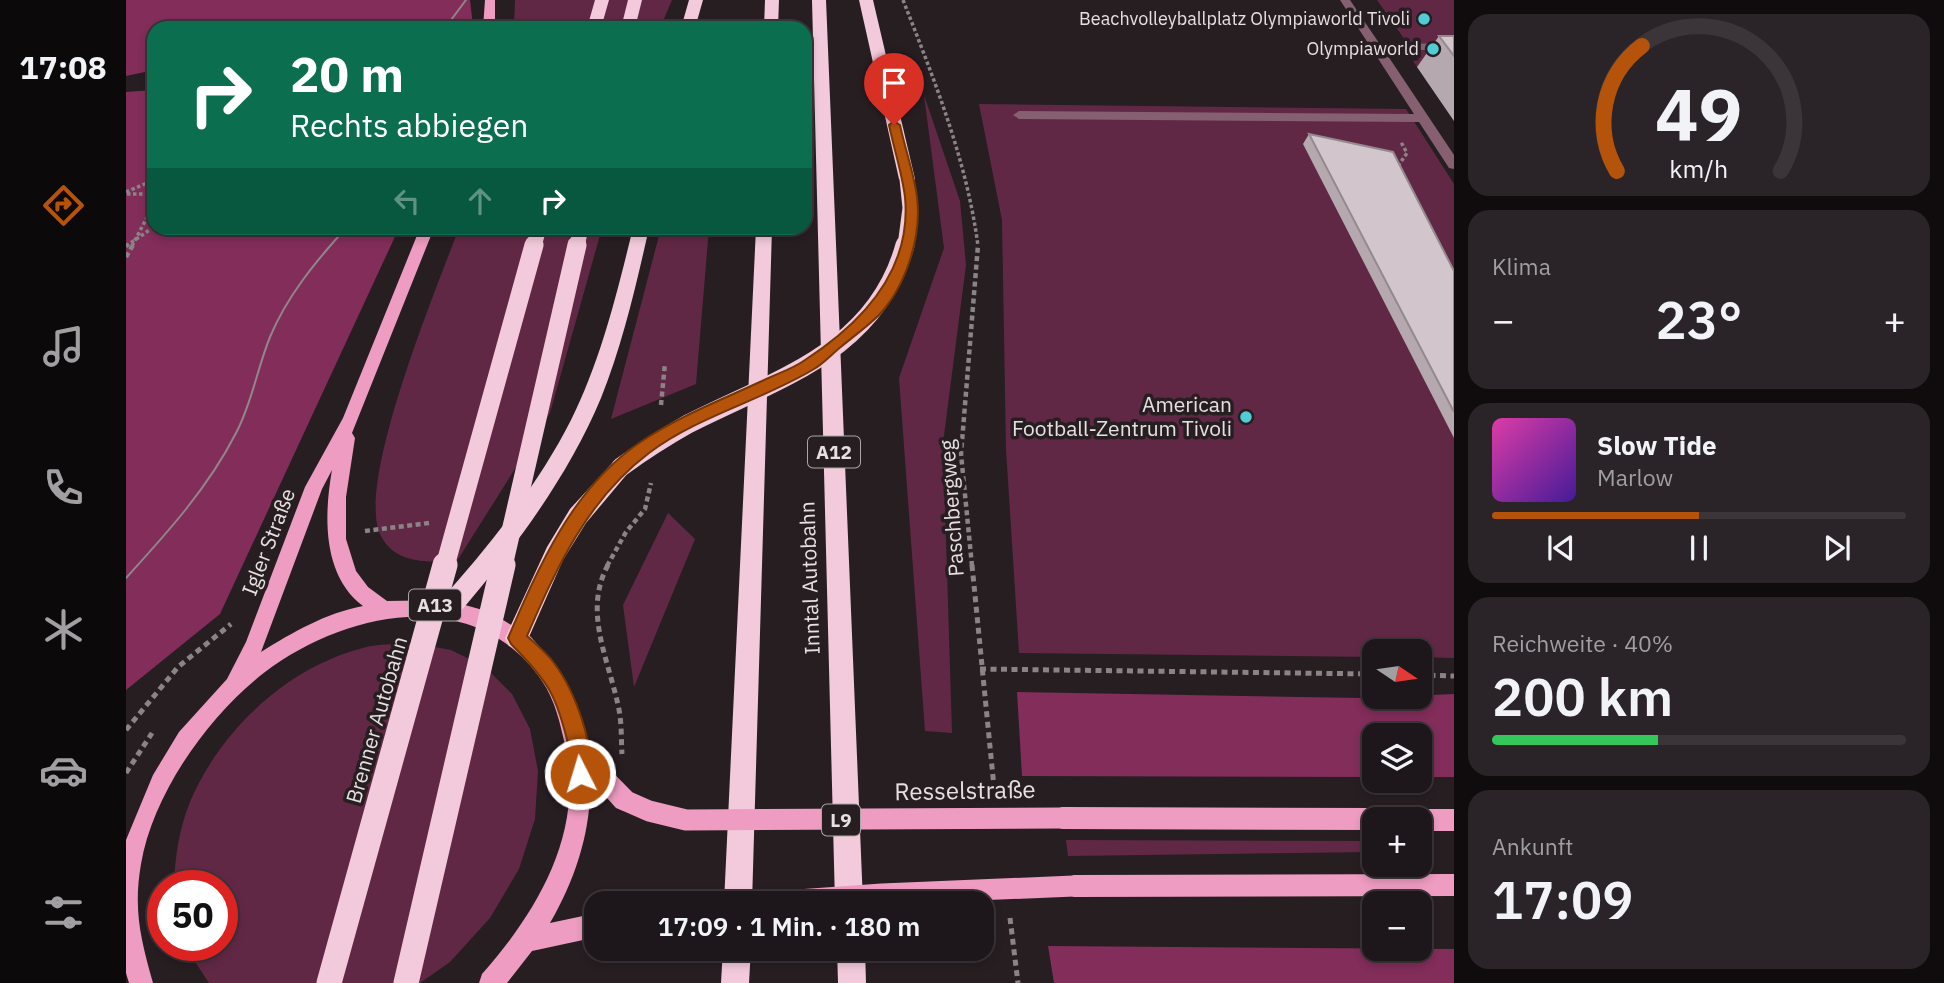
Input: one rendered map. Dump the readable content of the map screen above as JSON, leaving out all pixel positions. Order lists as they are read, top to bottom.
{
  "streets": {
    "highway": [
      "A12",
      "Inntal Autobahn",
      "A13",
      "Brenner Autobahn"
    ],
    "main road": ["Igler Straße", "Resselstraße", "L9"],
    "path": ["Paschbergweg"]
  },
  "places": ["Beachvolleyballplatz Olympiaworld Tivoli", "Olympiaworld", "American Football-Zentrum Tivoli"],
  "north": "right",
  "page": {
    "tabs": "17:08",
    "turn": ["20 m", "Rechts abbiegen"],
    "tile": [
      "Klima",
      ["Reichweite · 40%", "200 km"],
      ["Ankunft", "17:09"]
    ],
    "heat": ["−", "23°", "+"],
    "song": ["Slow Tide", "Marlow"],
    "map_buttons": ["+", "−"],
    "limit": "50",
    "trip": "17:09 · 1 Min. · 180 m",
    "gauge": ["49", "km/h"]
  }
}
